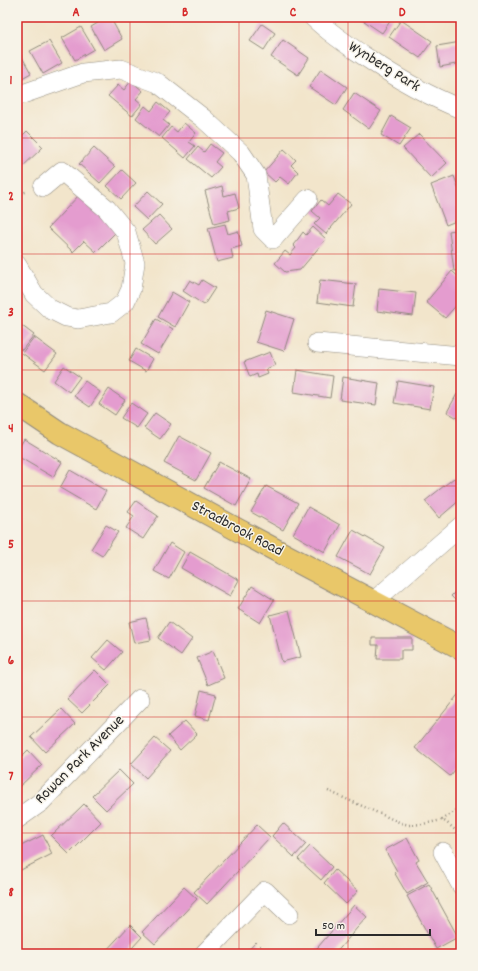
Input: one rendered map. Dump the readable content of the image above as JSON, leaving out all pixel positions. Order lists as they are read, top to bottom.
{
  "streets": {
    "main road": ["Stradbrook Road"],
    "street": ["Wynberg Park", "Rowan Park Avenue"]
  },
  "scale_bar": "50 m",
  "grid": {
    "columns": [
      "A",
      "B",
      "C",
      "D"
    ],
    "rows": [
      "1",
      "2",
      "3",
      "4",
      "5",
      "6",
      "7",
      "8"
    ]
  }
}
